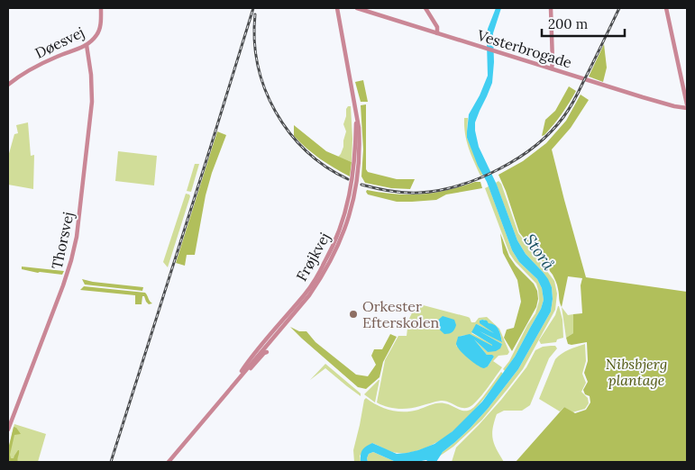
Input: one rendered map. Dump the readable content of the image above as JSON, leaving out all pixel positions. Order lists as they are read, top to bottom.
{
  "streets": {
    "street": [
      "Døesvej",
      "Vesterbrogade",
      "Thorsvej",
      "Frøjkvej"
    ]
  },
  "crossings": [
    ["Døesvej", "Thorsvej"]
  ],
  "water": ["Storå"],
  "parks": ["Nibsbjerg plantage"],
  "places": ["Orkester Efterskolen"],
  "scale_bar": "200 m"
}
